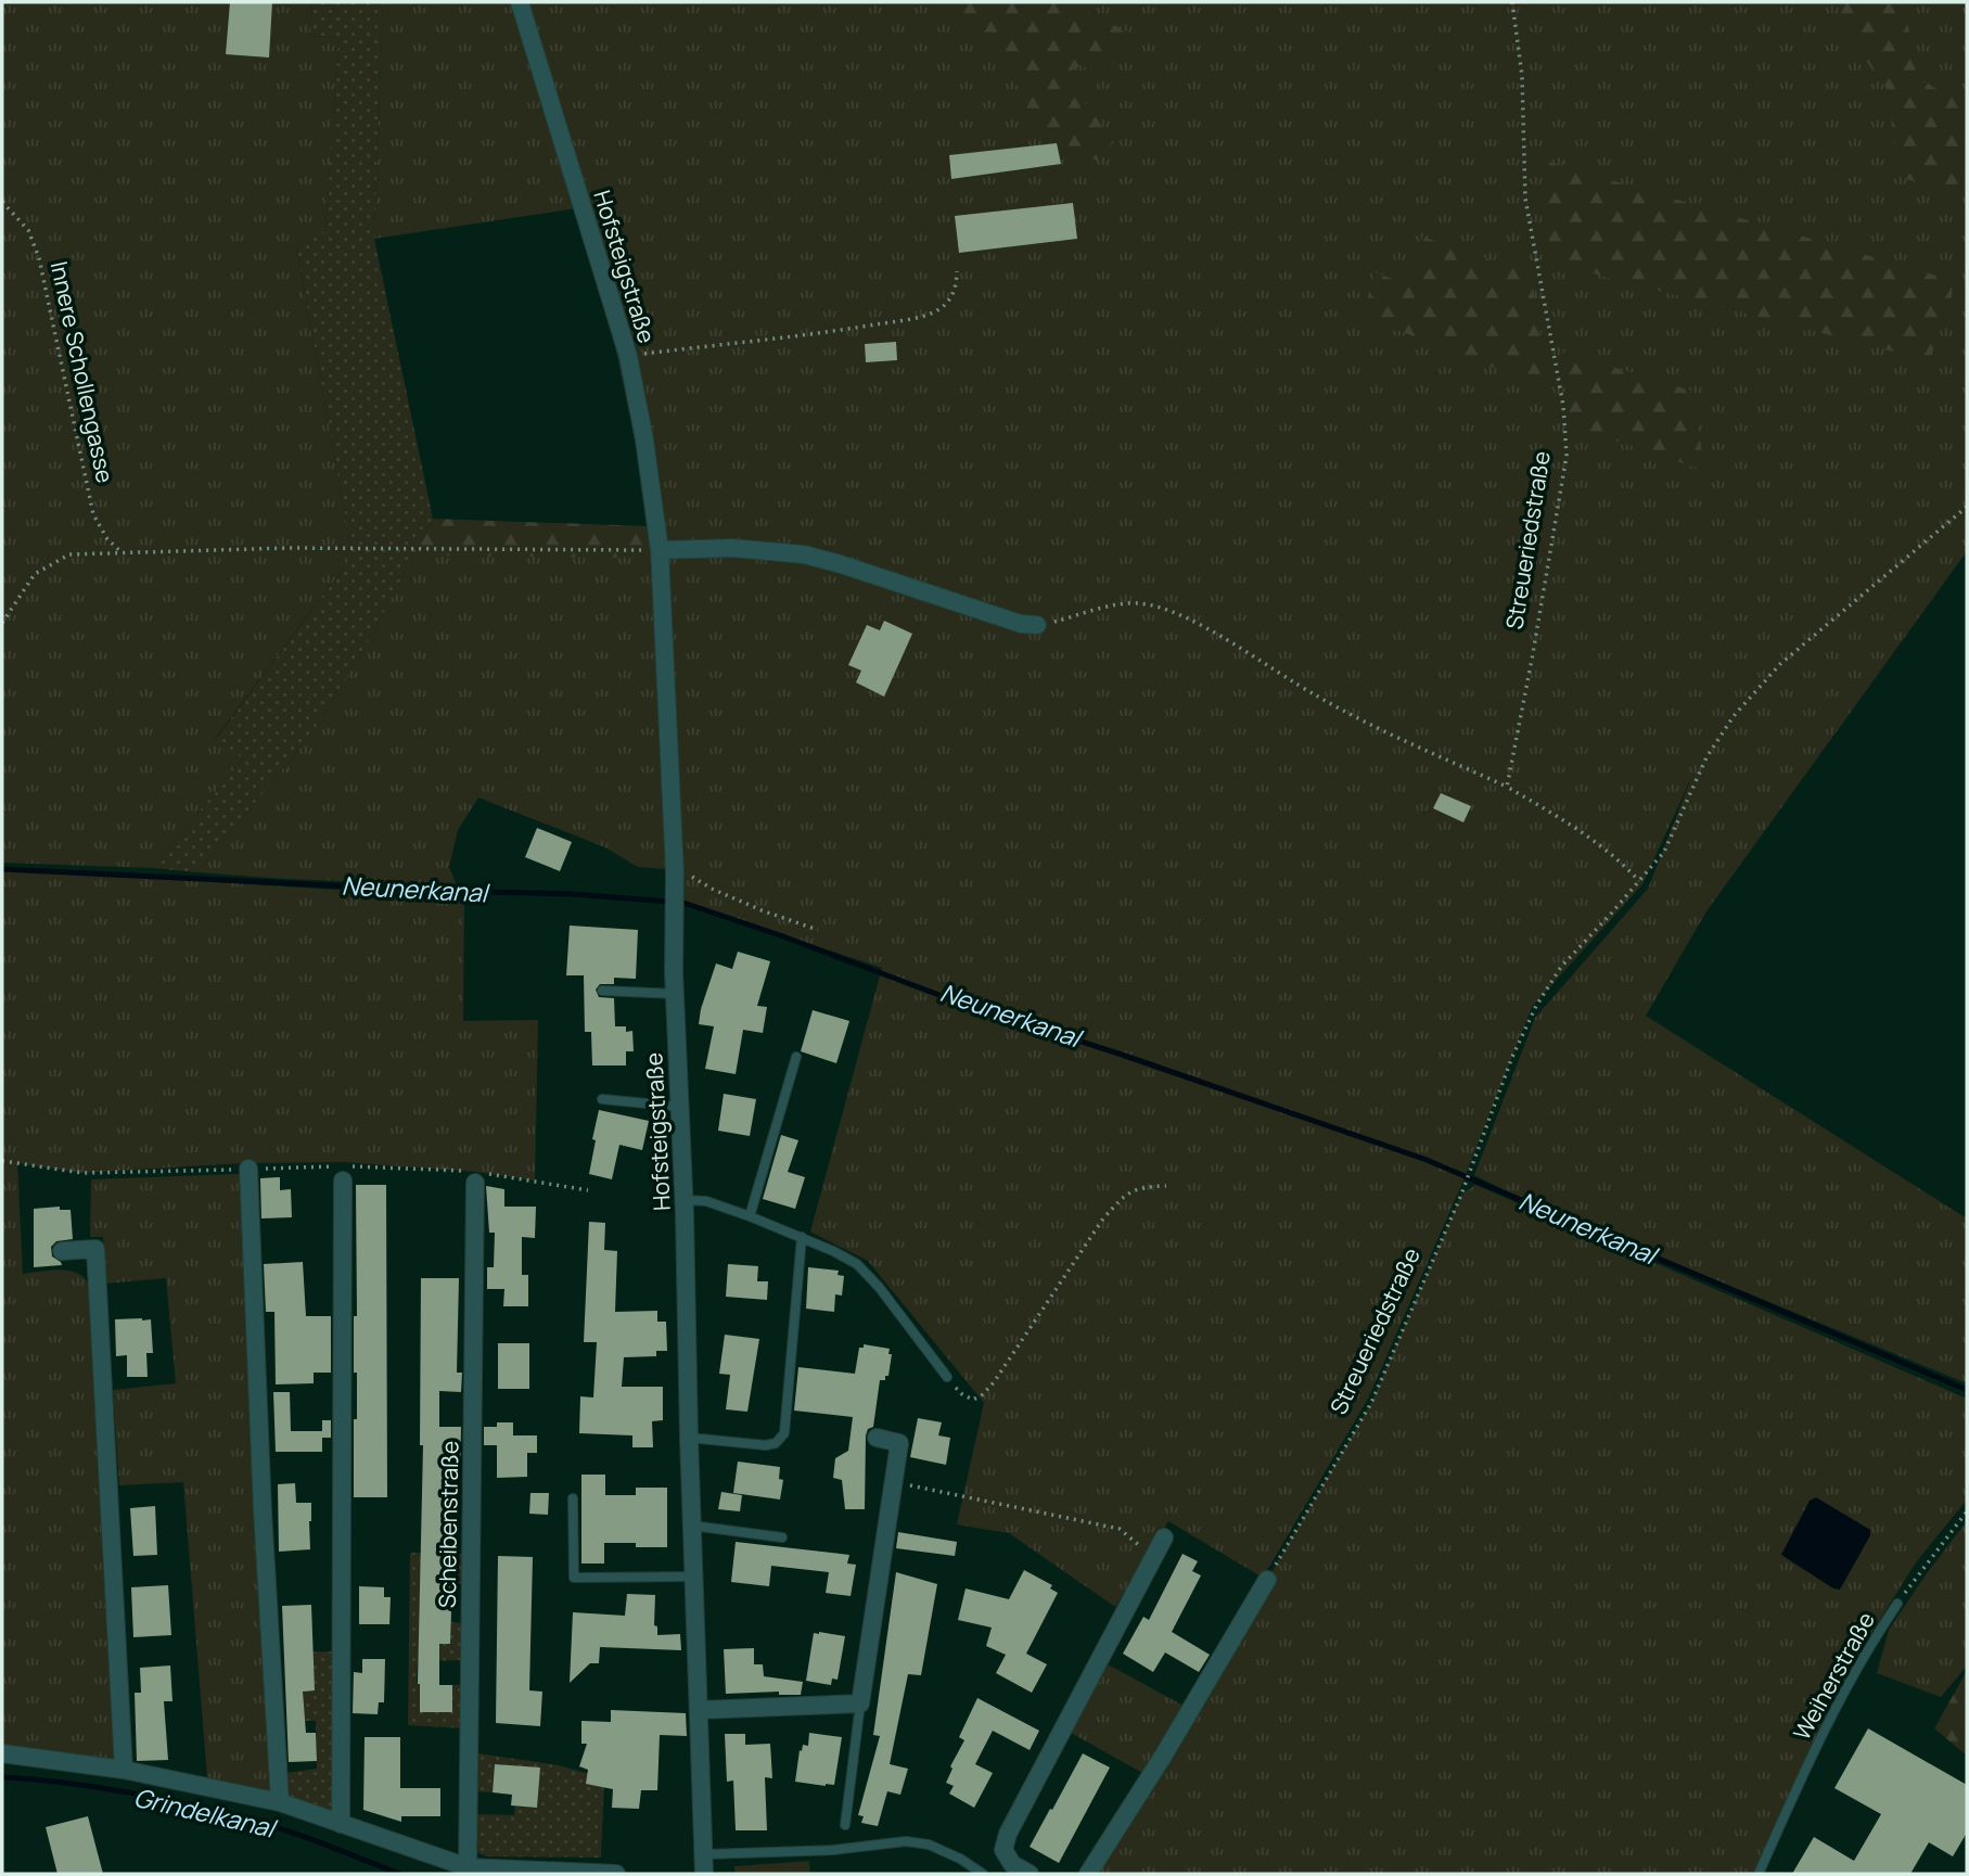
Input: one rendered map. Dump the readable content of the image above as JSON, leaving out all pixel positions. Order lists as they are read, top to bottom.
{
  "streets": {
    "street": ["Hofsteigstraße", "Scheibenstraße"],
    "lane": ["Weiherstraße"],
    "path": ["Innere Schollengasse", "Streueriedstraße"]
  },
  "water": ["Neunerkanal", "Grindelkanal"]
}
